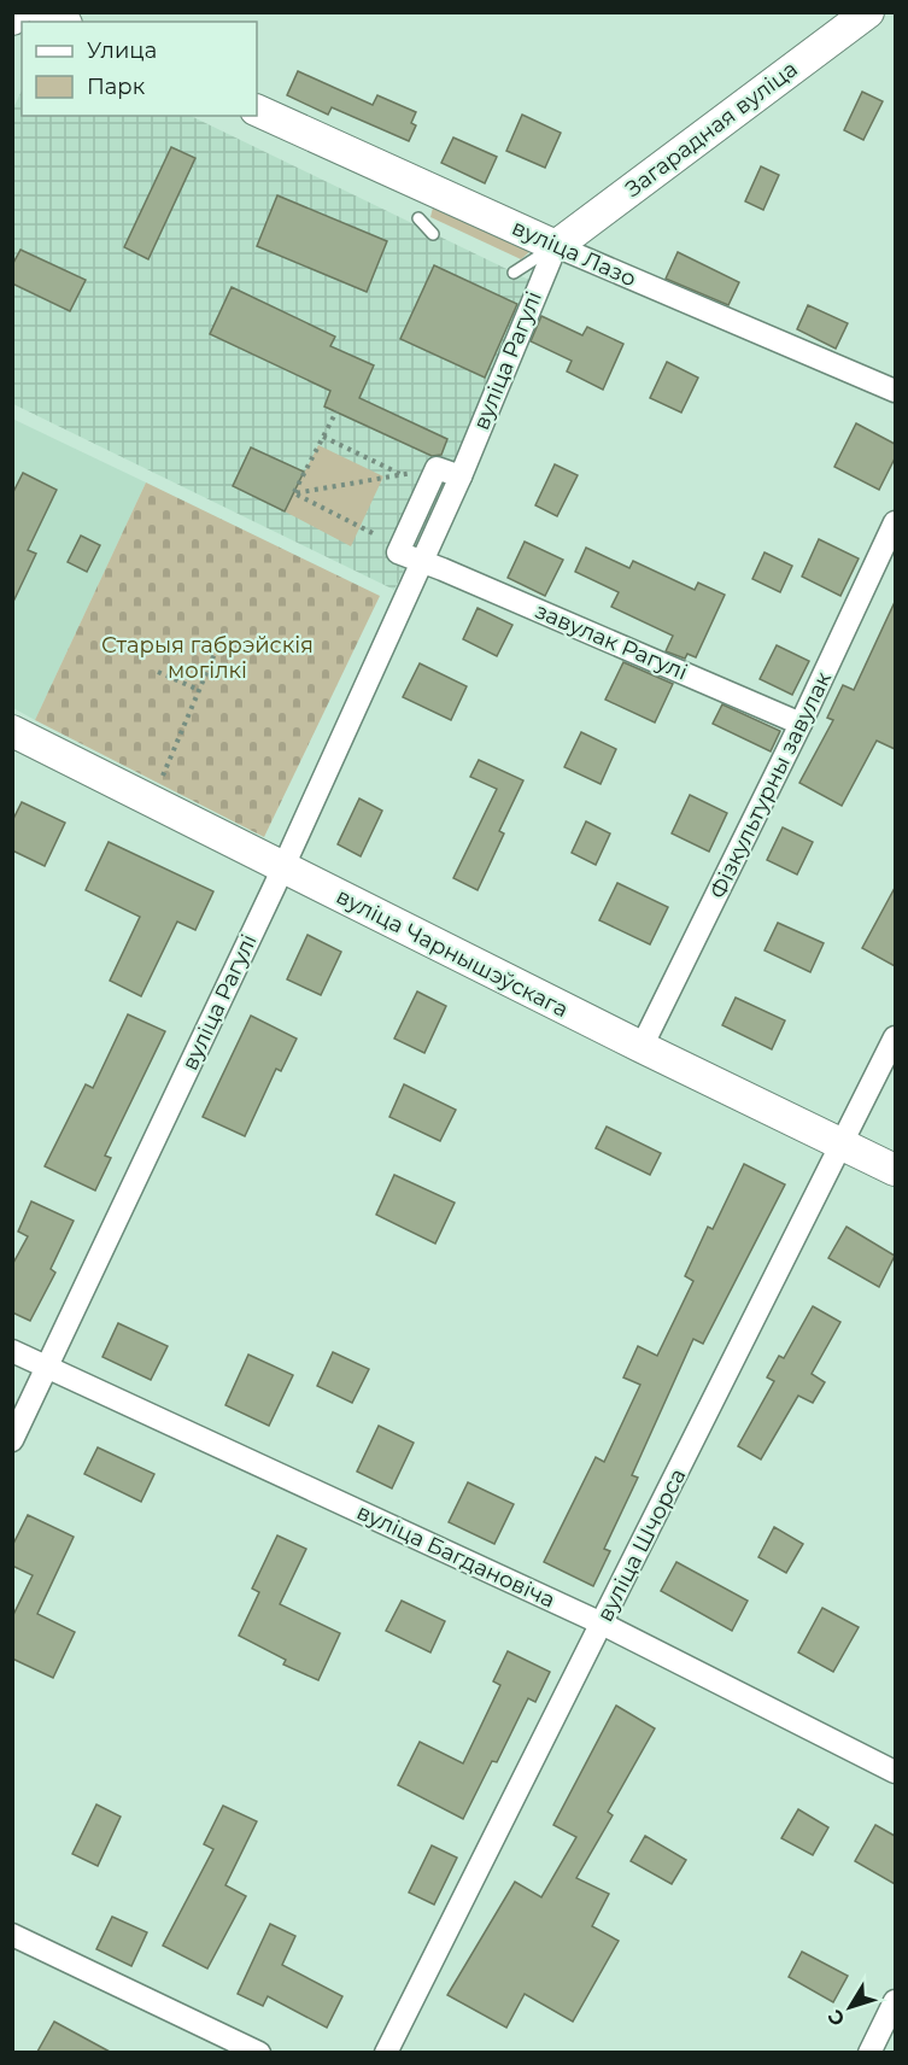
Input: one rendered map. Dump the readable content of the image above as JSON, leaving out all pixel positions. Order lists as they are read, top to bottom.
{
  "streets": {
    "main road": ["Загарадная вуліца", "вуліца Лазо", "вуліца Чарнышэўскага"],
    "street": [
      "вуліца Рагулі",
      "завулак Рагулі",
      "Фізкультурны завулак",
      "вуліца Шчорса",
      "вуліца Багдановіча"
    ]
  },
  "crossings": [
    ["Загарадная вуліца", "вуліца Лазо"],
    ["Загарадная вуліца", "вуліца Рагулі"],
    ["вуліца Лазо", "вуліца Рагулі"],
    ["вуліца Рагулі", "завулак Рагулі"],
    ["вуліца Рагулі", "вуліца Чарнышэўскага"],
    ["вуліца Рагулі", "вуліца Багдановіча"],
    ["завулак Рагулі", "Фізкультурны завулак"],
    ["Фізкультурны завулак", "вуліца Чарнышэўскага"],
    ["вуліца Чарнышэўскага", "вуліца Шчорса"],
    ["вуліца Шчорса", "вуліца Багдановіча"]
  ],
  "parks": ["Старыя габрэйскія могілкі"],
  "legend": ["Улица", "Парк"],
  "north": "bottom left"
}
